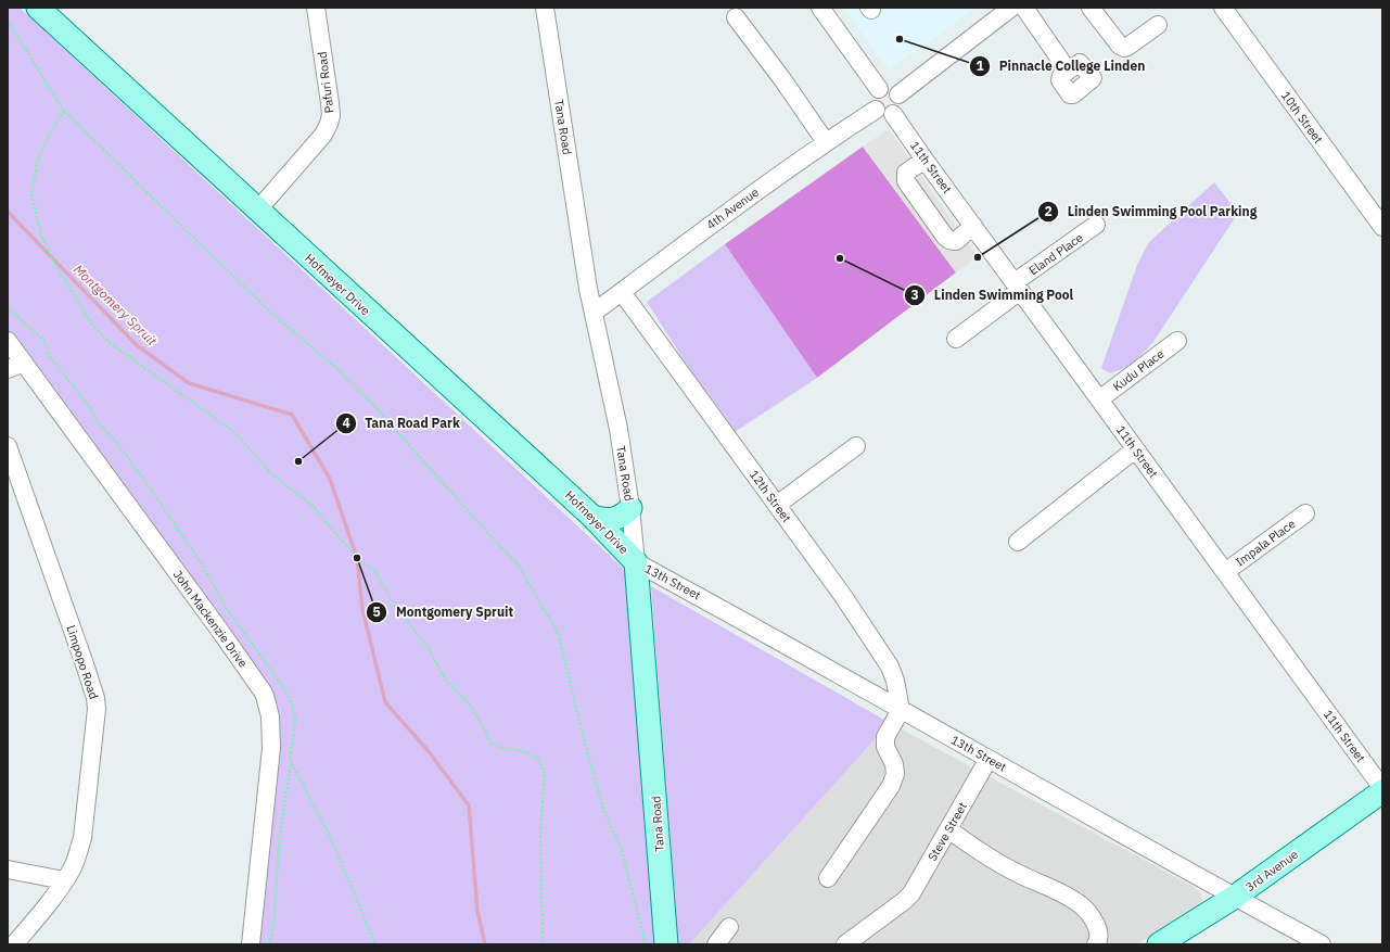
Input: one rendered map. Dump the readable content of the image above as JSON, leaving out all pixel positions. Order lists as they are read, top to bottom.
{
  "streets": {
    "main road": ["Tana Road", "Hofmeyer Drive", "3rd Avenue"],
    "street": [
      "Pafuri Road",
      "10th Street",
      "11th Street",
      "4th Avenue",
      "Eland Place",
      "Kudu Place",
      "12th Street",
      "Impala Place",
      "13th Street",
      "John Mackenzie Drive",
      "Limpopo Road",
      "Steve Street"
    ]
  },
  "crossings": [
    ["Pafuri Road", "Hofmeyer Drive"],
    ["Tana Road", "4th Avenue"],
    ["Tana Road", "Hofmeyer Drive"],
    ["Tana Road", "13th Street"],
    ["11th Street", "4th Avenue"],
    ["11th Street", "Eland Place"],
    ["11th Street", "Kudu Place"],
    ["11th Street", "Impala Place"],
    ["11th Street", "3rd Avenue"],
    ["4th Avenue", "12th Street"],
    ["Hofmeyer Drive", "13th Street"],
    ["12th Street", "13th Street"],
    ["13th Street", "Steve Street"],
    ["13th Street", "3rd Avenue"]
  ],
  "water": ["Montgomery Spruit"],
  "places": [
    "Pinnacle College Linden",
    "Linden Swimming Pool Parking",
    "Linden Swimming Pool",
    "Tana Road Park",
    "Montgomery Spruit"
  ]
}
